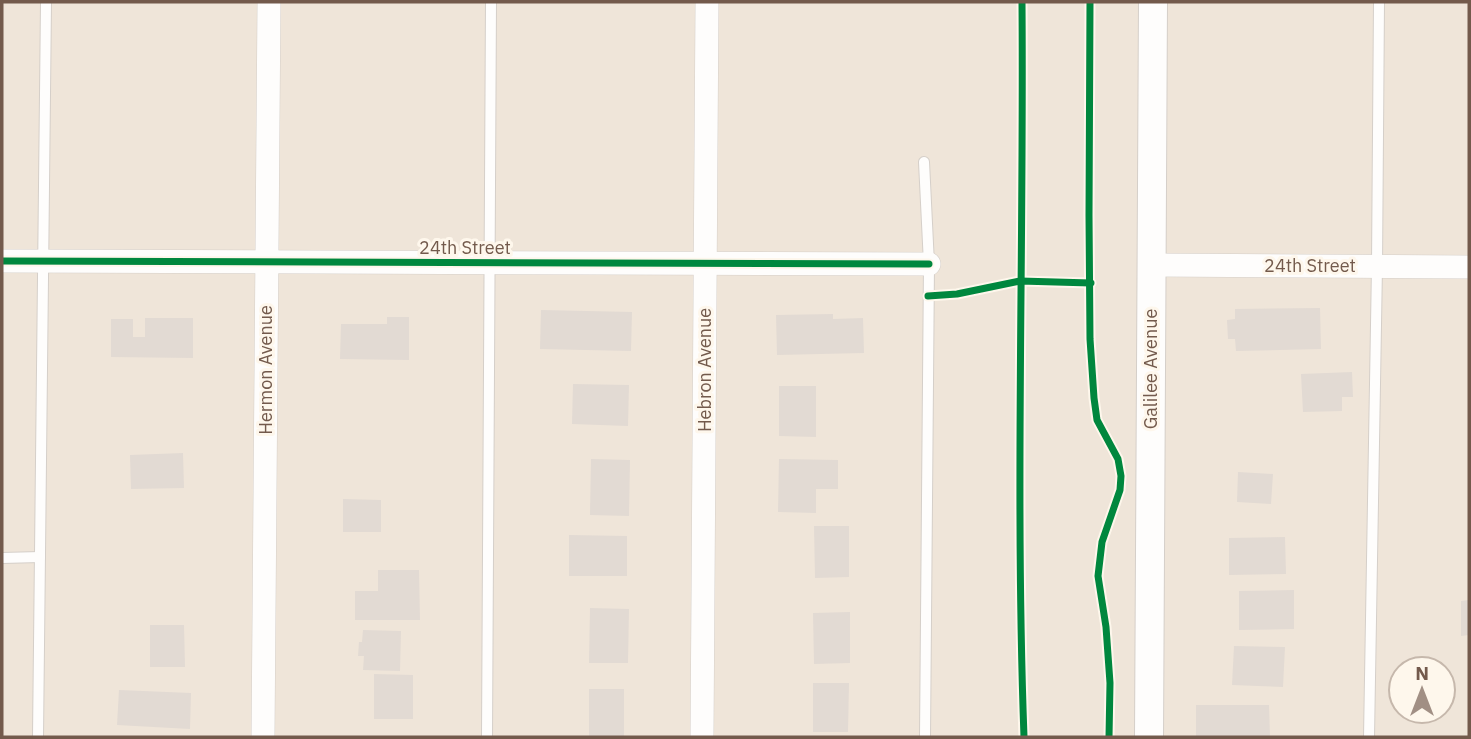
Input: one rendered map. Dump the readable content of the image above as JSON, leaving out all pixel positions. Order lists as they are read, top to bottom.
{
  "streets": {
    "street": [
      "24th Street",
      "Galilee Avenue",
      "Hermon Avenue",
      "Hebron Avenue"
    ]
  },
  "crossings": [
    ["24th Street", "Galilee Avenue"],
    ["24th Street", "Hermon Avenue"],
    ["24th Street", "Hebron Avenue"]
  ],
  "north": "top"
}
